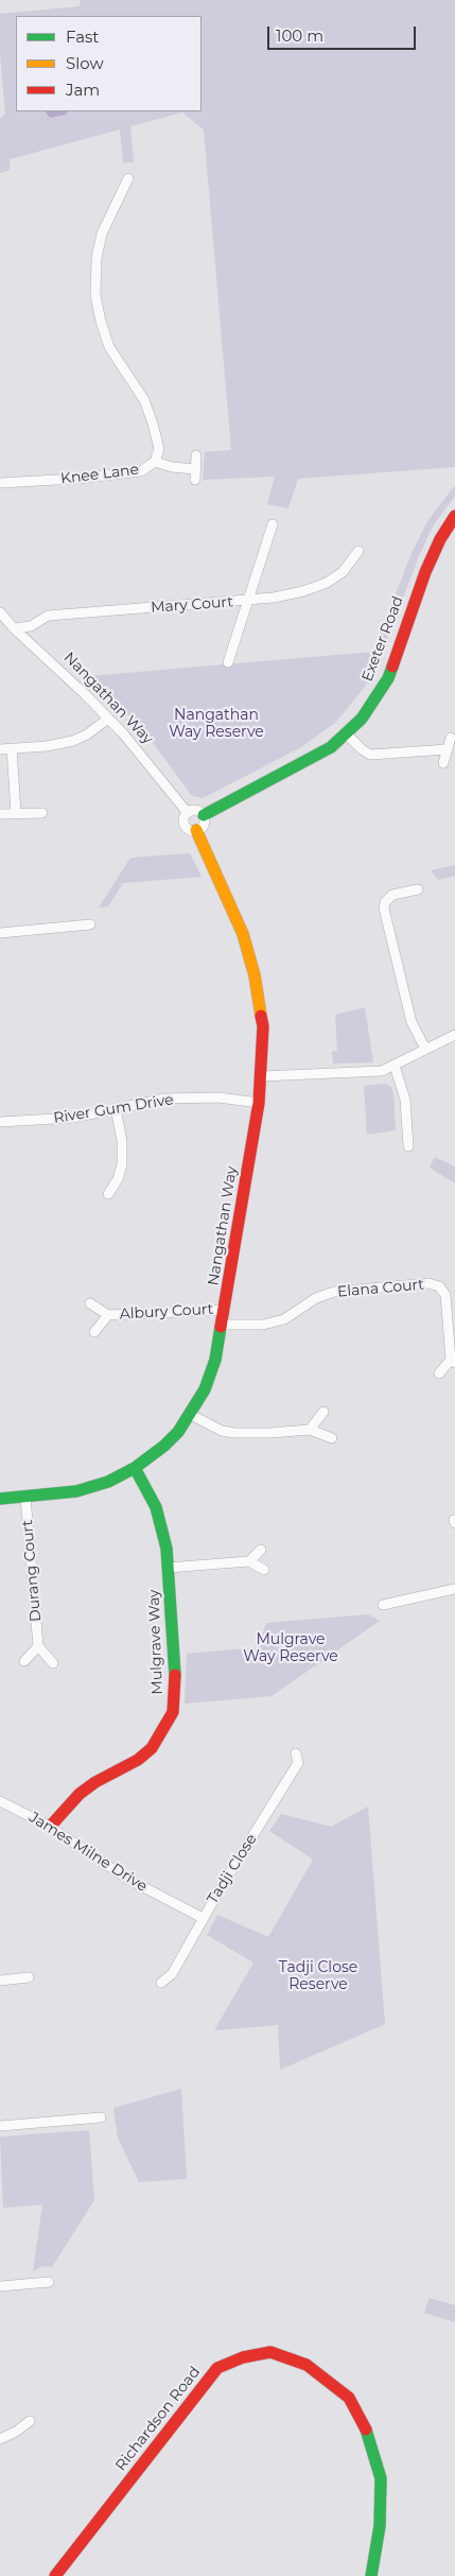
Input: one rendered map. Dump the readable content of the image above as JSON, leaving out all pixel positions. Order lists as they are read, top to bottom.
{
  "streets": {
    "street": [
      "Knee Lane",
      "Mary Court",
      "Exeter Road",
      "Nangathan Way",
      "River Gum Drive",
      "Elana Court",
      "Albury Court",
      "Durang Court",
      "Mulgrave Way",
      "James Milne Drive",
      "Tadji Close",
      "Richardson Road"
    ]
  },
  "crossings": [
    ["Mary Court", "Nangathan Way"],
    ["Exeter Road", "Nangathan Way"],
    ["Nangathan Way", "River Gum Drive"],
    ["Nangathan Way", "Elana Court"],
    ["Nangathan Way", "Albury Court"],
    ["Nangathan Way", "Durang Court"],
    ["Nangathan Way", "Mulgrave Way"],
    ["Mulgrave Way", "James Milne Drive"],
    ["James Milne Drive", "Tadji Close"]
  ],
  "parks": ["Nangathan Way Reserve", "Mulgrave Way Reserve", "Tadji Close Reserve"],
  "legend": ["Fast", "Slow", "Jam"],
  "scale_bar": "100 m"
}
